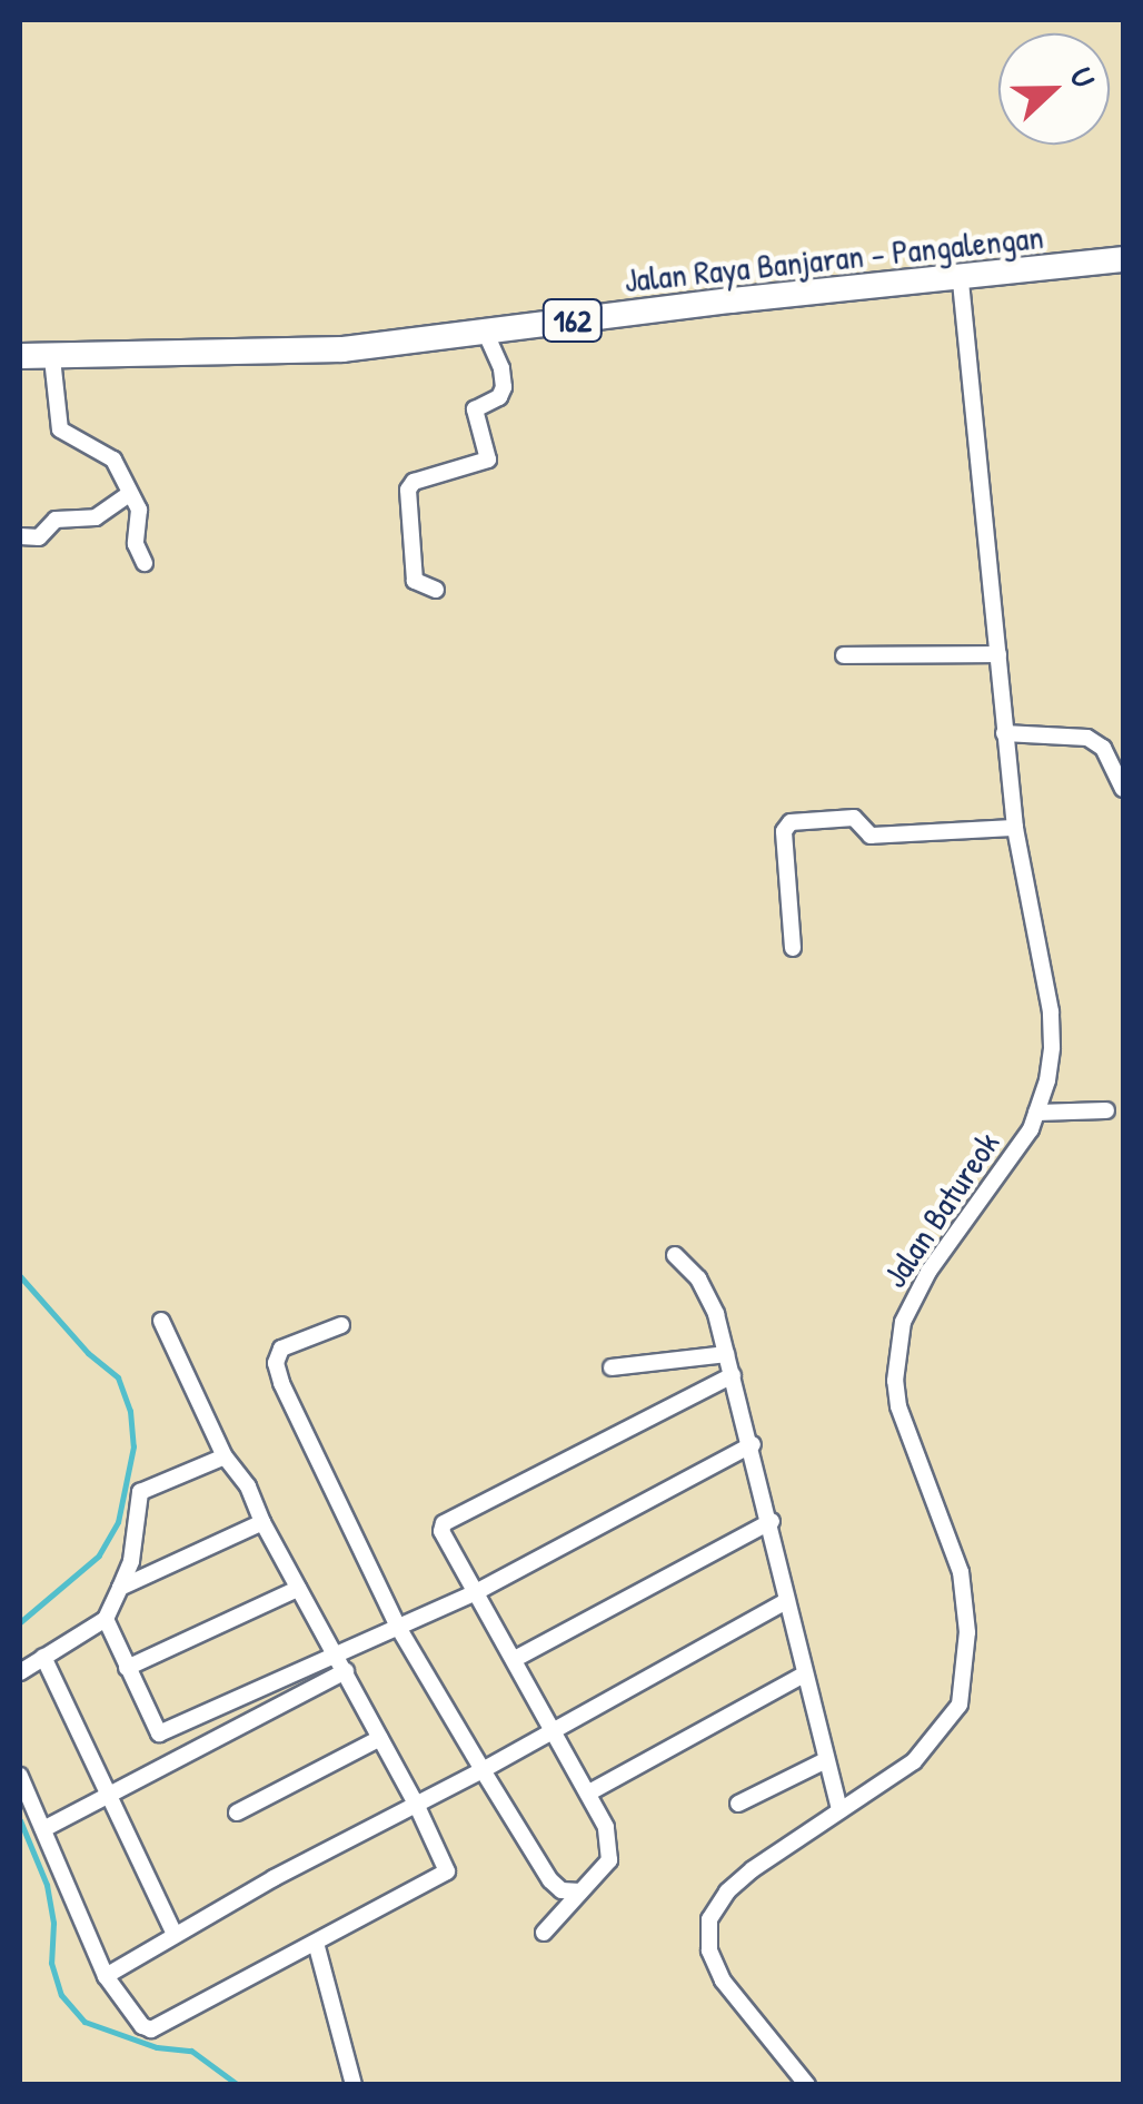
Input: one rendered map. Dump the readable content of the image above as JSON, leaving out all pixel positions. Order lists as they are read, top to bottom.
{
  "streets": {
    "main road": ["Jalan Raya Banjaran - Pangalengan", "162"],
    "street": ["Jalan Batureok"]
  },
  "crossings": [
    ["Jalan Raya Banjaran - Pangalengan", "Jalan Batureok"]
  ],
  "north": "right"
}
